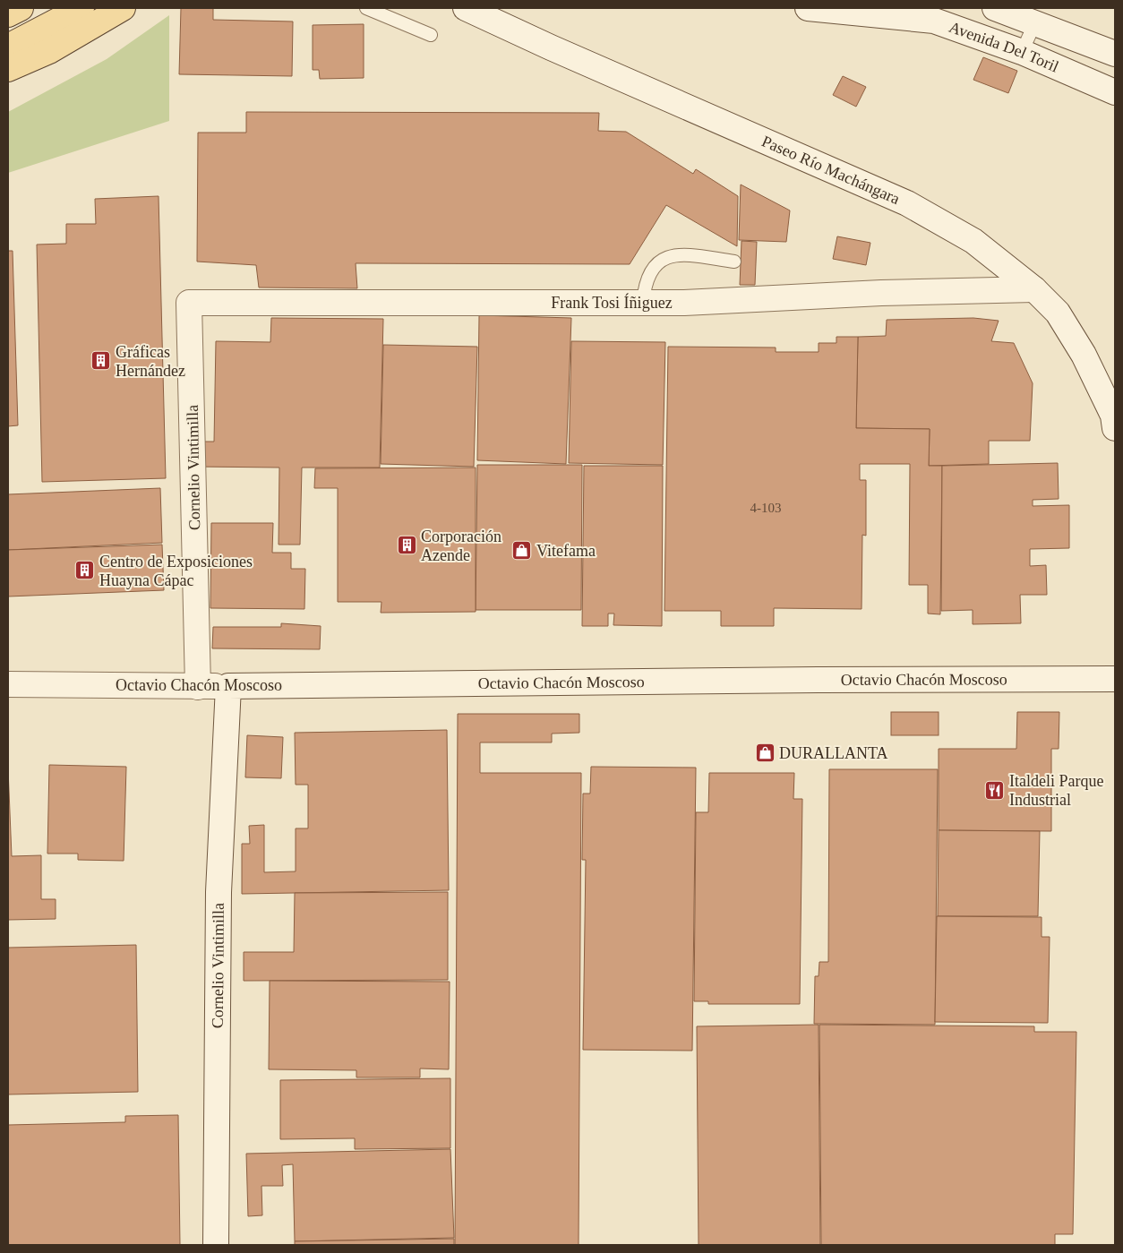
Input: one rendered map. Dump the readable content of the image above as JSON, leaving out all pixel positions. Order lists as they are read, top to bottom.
{
  "streets": {
    "main road": [
      "Avenida Del Toril",
      "Paseo Río Machángara",
      "Frank Tosi Íñiguez",
      "Cornelio Vintimilla",
      "Octavio Chacón Moscoso"
    ]
  },
  "crossings": [
    ["Paseo Río Machángara", "Frank Tosi Íñiguez"],
    ["Frank Tosi Íñiguez", "Cornelio Vintimilla"],
    ["Cornelio Vintimilla", "Octavio Chacón Moscoso"]
  ],
  "places": {
    "building": ["Gráficas Hernández", "Corporación Azende", "Centro de Exposiciones Huayna Cápac"],
    "shop": ["Vitefama", "DURALLANTA"],
    "restaurant": ["Italdeli Parque Industrial"]
  },
  "house_numbers": ["4-103"]
}
